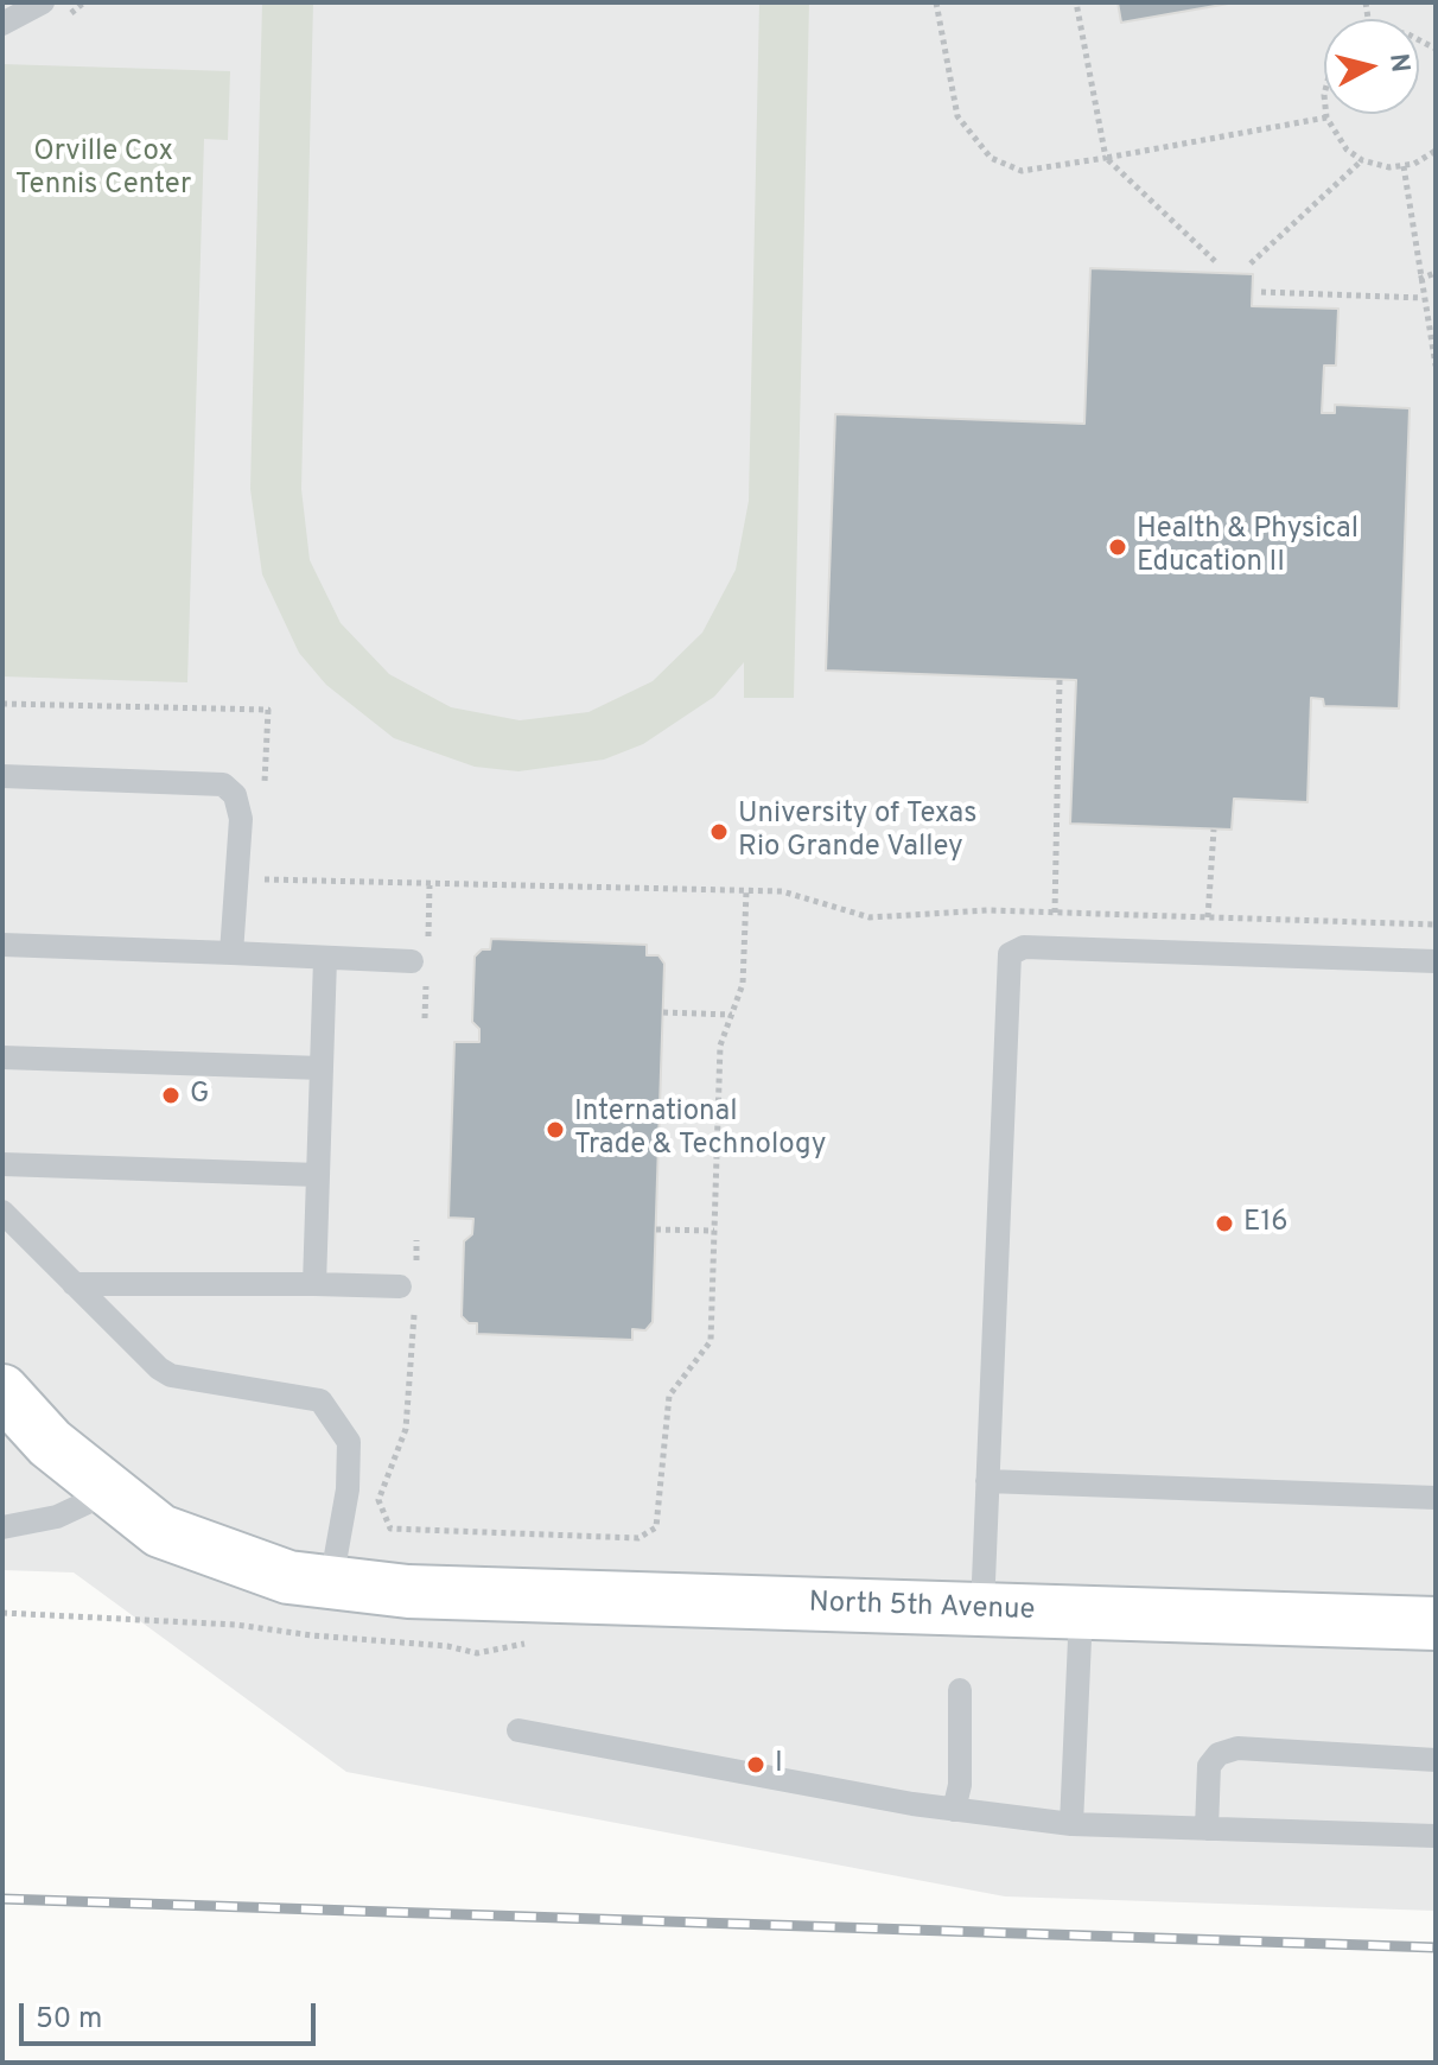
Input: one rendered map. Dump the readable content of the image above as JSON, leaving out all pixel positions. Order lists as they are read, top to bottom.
{
  "streets": {
    "street": ["North 5th Avenue"]
  },
  "parks": ["Orville Cox Tennis Center"],
  "places": [
    "Health & Physical Education II",
    "University of Texas Rio Grande Valley",
    "G",
    "International Trade & Technology",
    "E16",
    "I"
  ],
  "scale_bar": "50 m",
  "north": "right"
}
